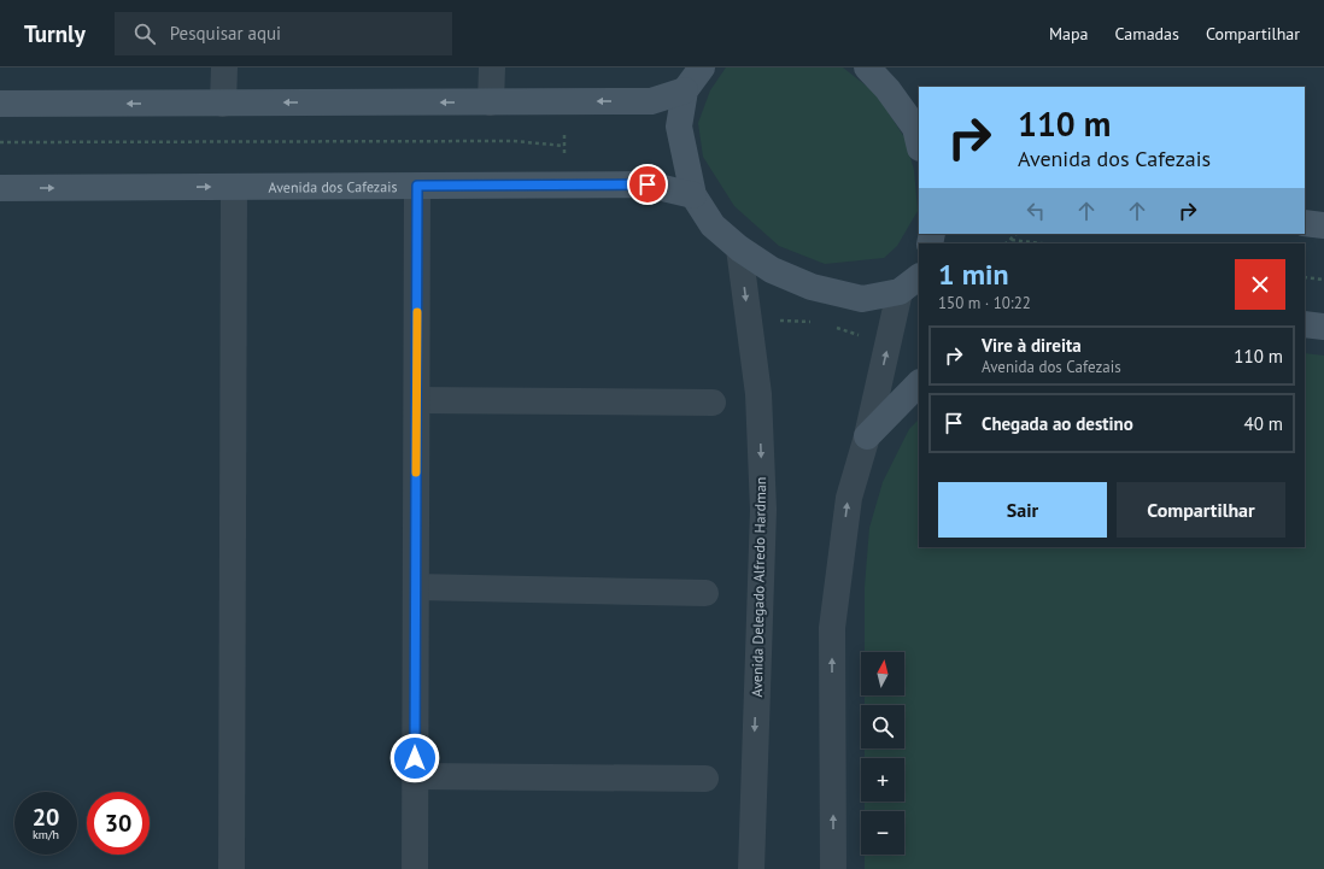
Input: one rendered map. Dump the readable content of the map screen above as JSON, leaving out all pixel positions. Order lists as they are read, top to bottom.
{
  "streets": {
    "main road": ["Avenida dos Cafezais"],
    "street": ["Avenida Delegado Alfredo Hardman"]
  },
  "north": "top",
  "page": {
    "header": "Turnly",
    "search": "Pesquisar aqui",
    "nav": ["Mapa", "Camadas", "Compartilhar"],
    "turn": ["110 m", "Avenida dos Cafezais"],
    "heading": ["1 min", "150 m · 10:22"],
    "list": [
      {
        "name": "Vire à direita",
        "note": "Avenida dos Cafezais",
        "value": "110 m"
      },
      {
        "name": "Chegada ao destino",
        "value": "40 m"
      }
    ],
    "buttons": ["Sair", "Compartilhar"],
    "map_buttons": ["+", "−"],
    "speed": "20 km/h",
    "limit": "30"
  }
}
